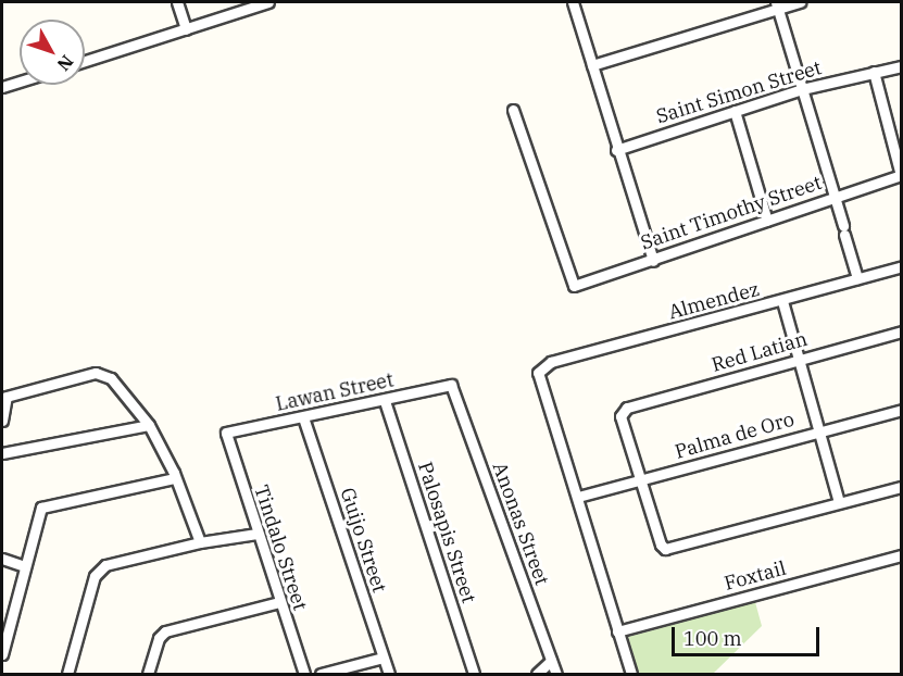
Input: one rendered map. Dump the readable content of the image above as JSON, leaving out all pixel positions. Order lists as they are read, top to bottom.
{
  "streets": {
    "street": [
      "Saint Simon Street",
      "Saint Timothy Street",
      "Almendez",
      "Red Latian",
      "Lawan Street",
      "Palma de Oro",
      "Anonas Street",
      "Palosapis Street",
      "Guijo Street",
      "Tindalo Street",
      "Foxtail"
    ]
  },
  "crossings": [
    ["Almendez", "Palma de Oro"],
    ["Red Latian", "Palma de Oro"],
    ["Lawan Street", "Anonas Street"],
    ["Lawan Street", "Palosapis Street"],
    ["Lawan Street", "Guijo Street"],
    ["Lawan Street", "Tindalo Street"]
  ],
  "scale_bar": "100 m",
  "north": "bottom right"
}
